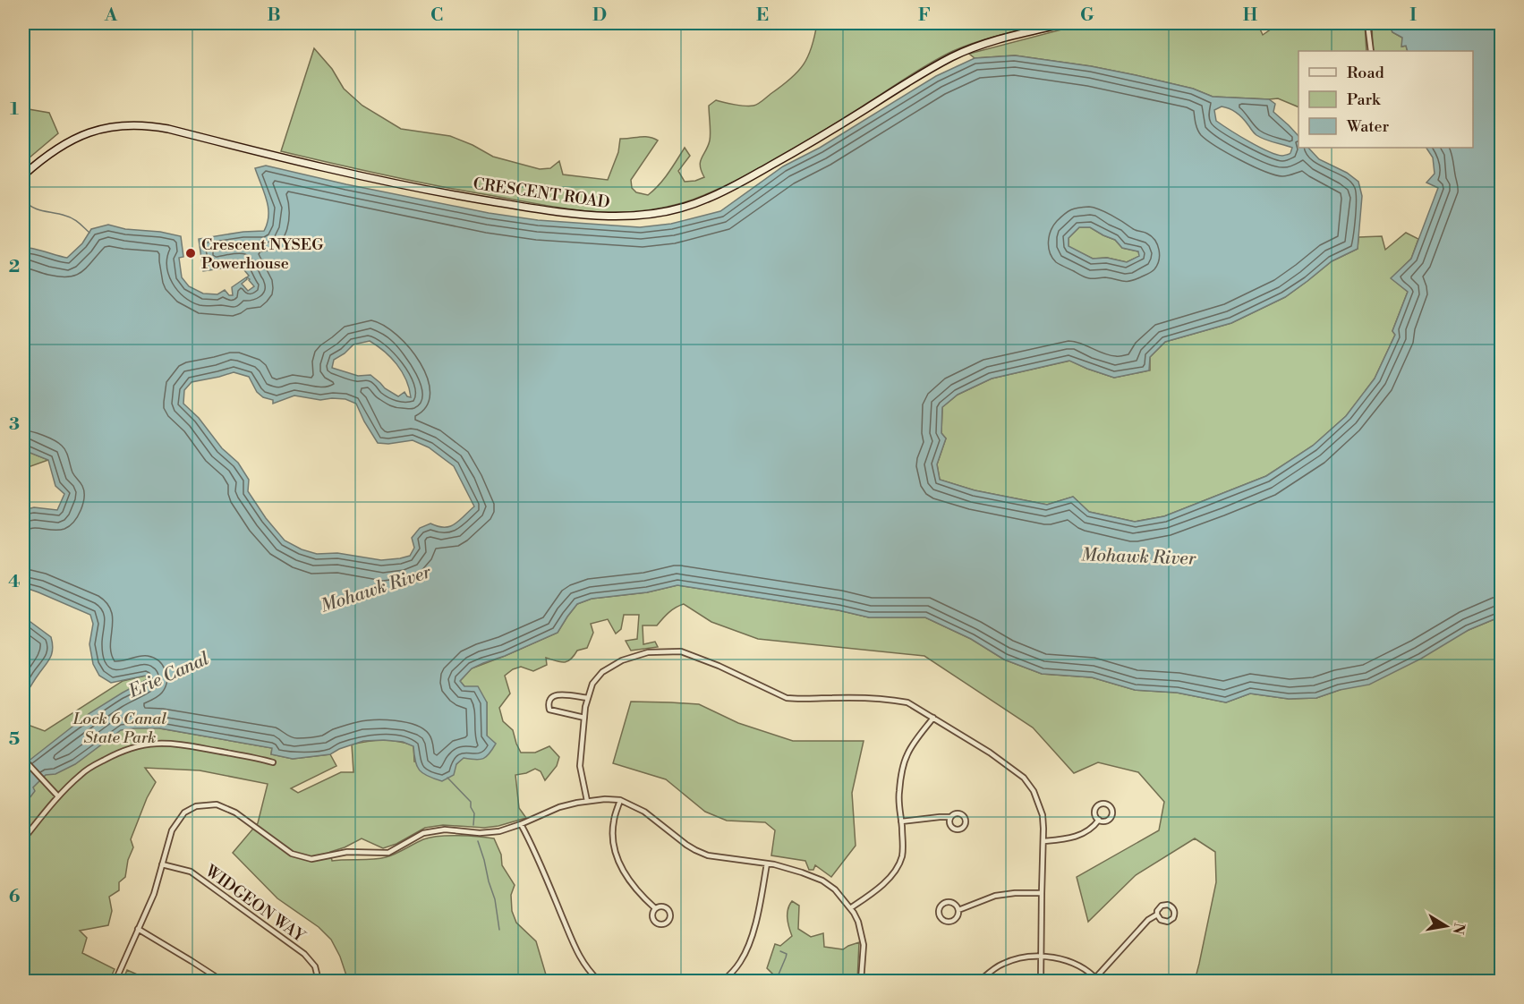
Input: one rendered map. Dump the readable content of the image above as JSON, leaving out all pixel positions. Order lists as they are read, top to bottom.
{
  "streets": {
    "street": ["CRESCENT ROAD", "WIDGEON WAY"]
  },
  "water": ["Mohawk River", "Erie Canal"],
  "parks": ["Lock 6 Canal State Park"],
  "places": ["Crescent NYSEG Powerhouse"],
  "legend": ["Road", "Park", "Water"],
  "north": "right",
  "grid": {
    "columns": [
      "A",
      "B",
      "C",
      "D",
      "E",
      "F",
      "G",
      "H",
      "I"
    ],
    "rows": [
      "1",
      "2",
      "3",
      "4",
      "5",
      "6"
    ]
  }
}
